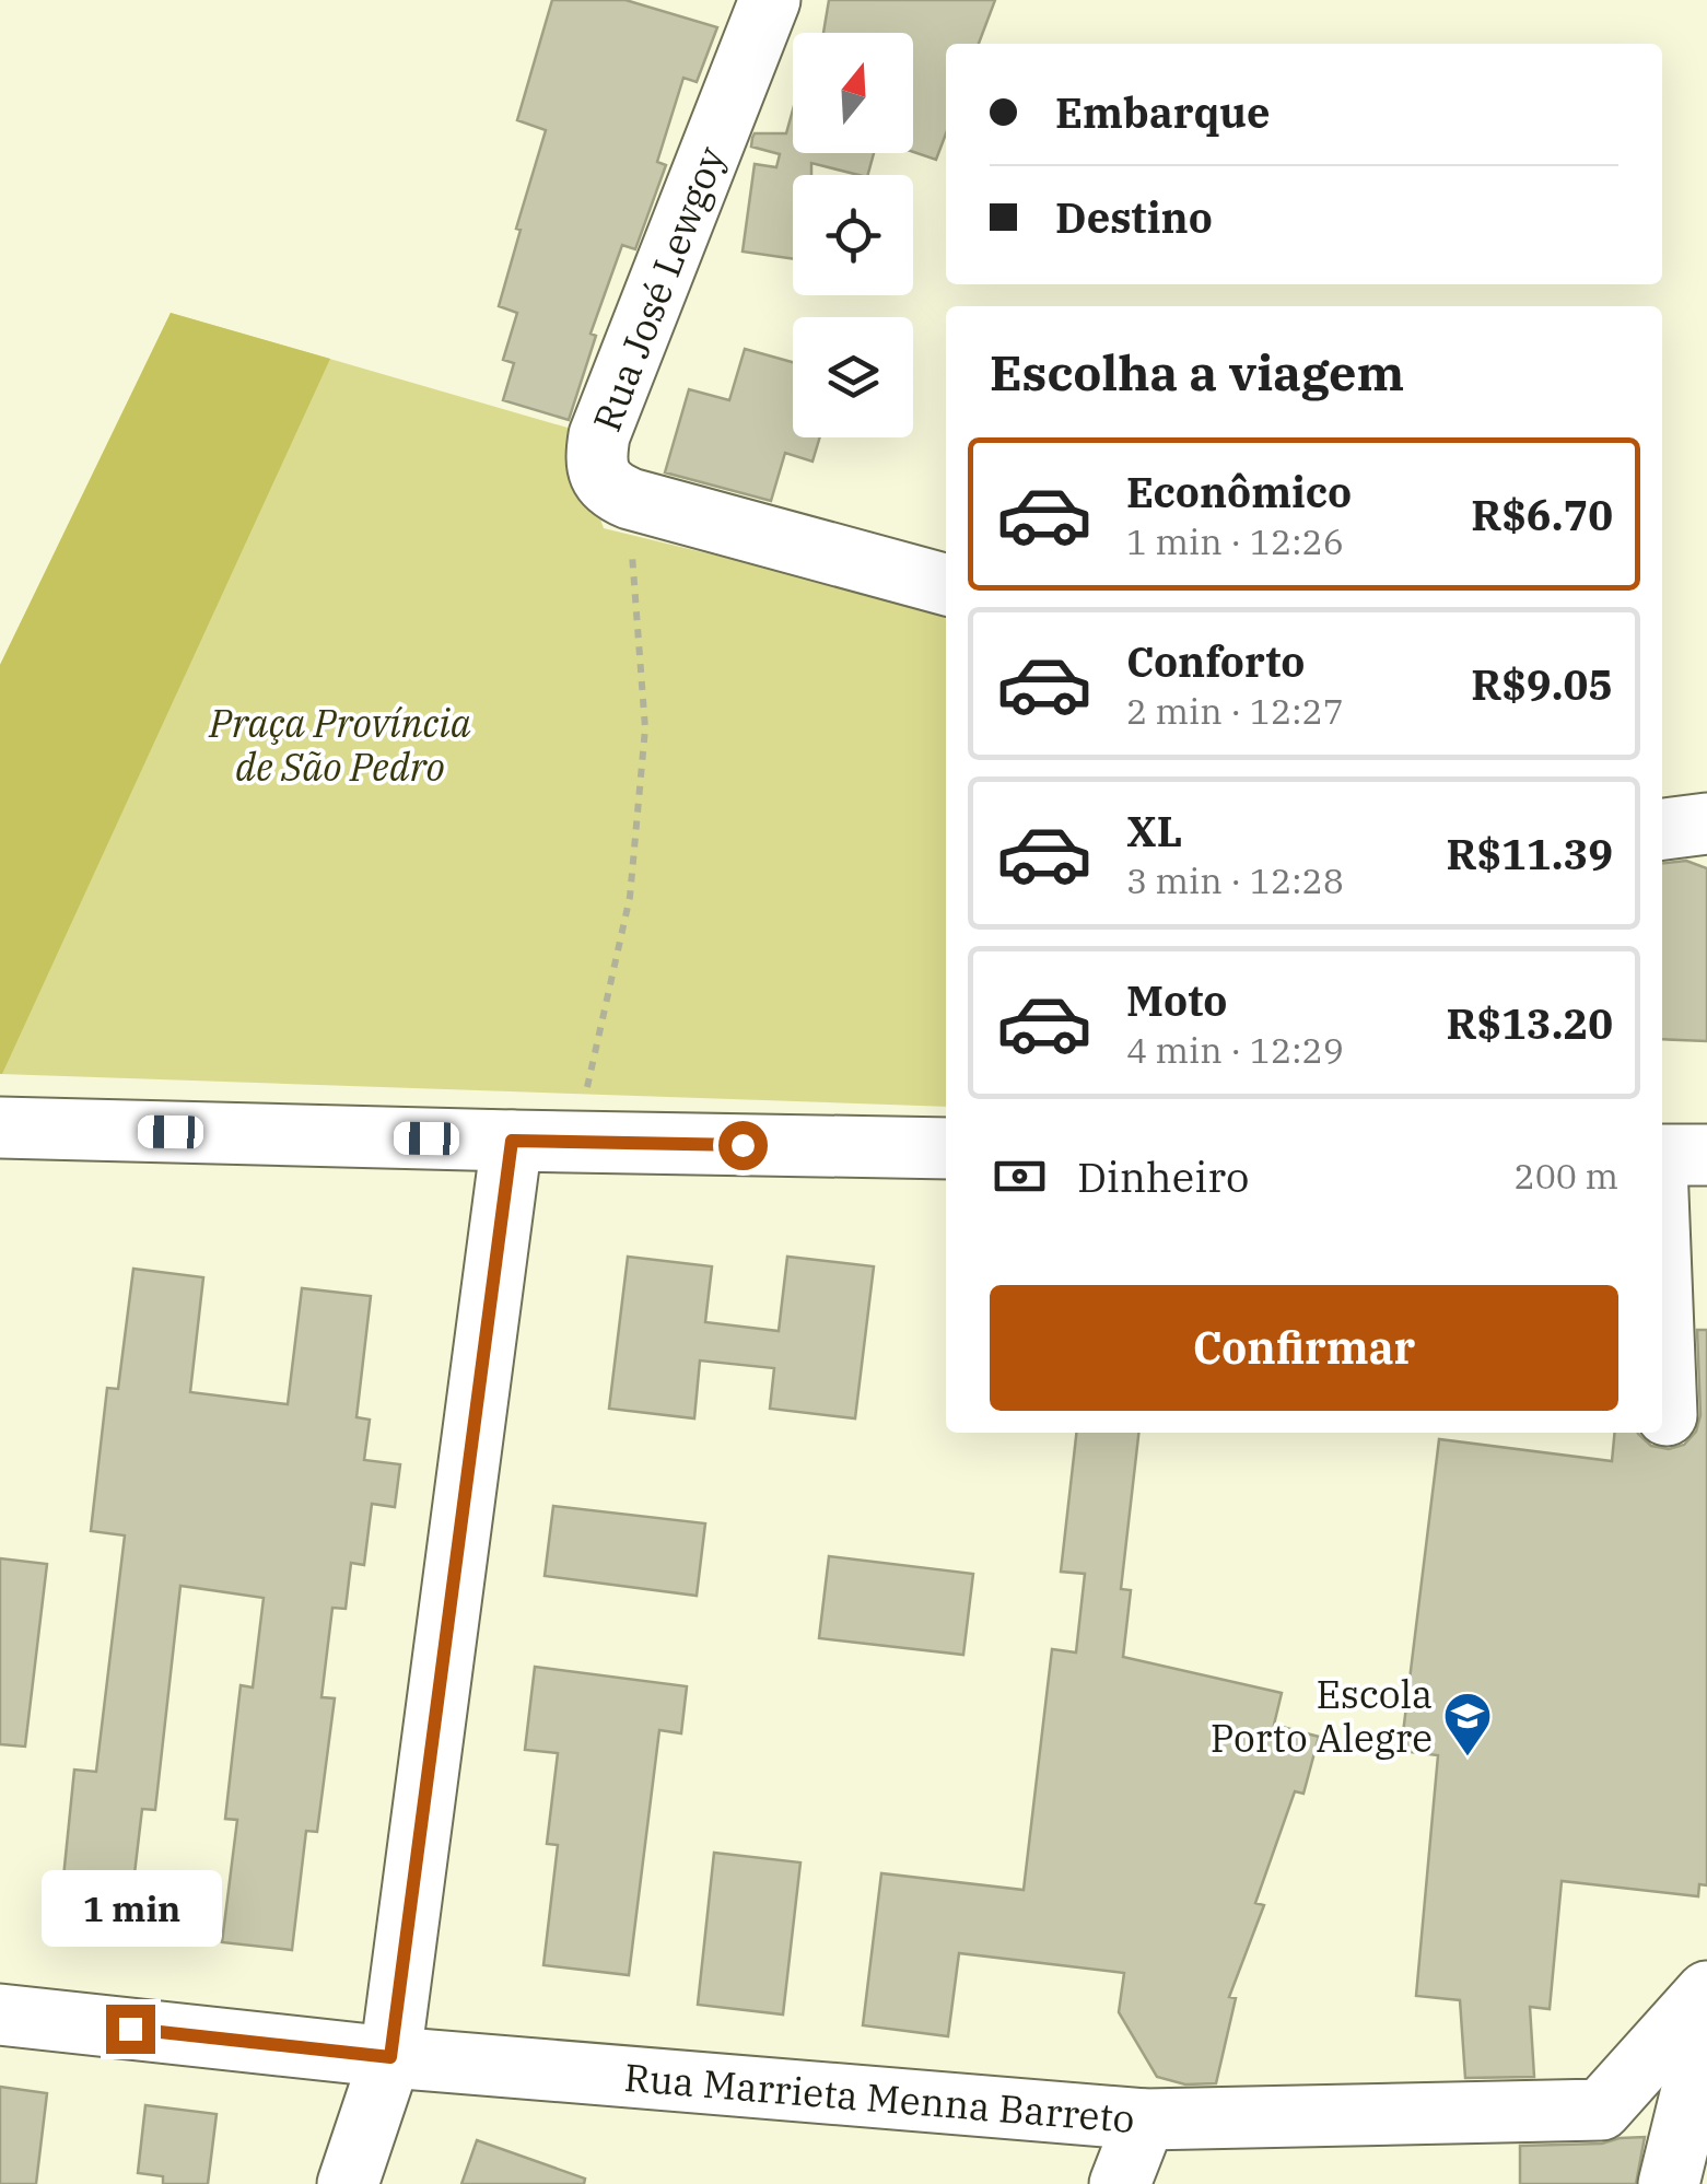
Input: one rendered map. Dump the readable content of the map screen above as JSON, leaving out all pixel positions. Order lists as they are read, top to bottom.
{
  "streets": {
    "street": ["Rua José Lewgoy", "Rua Marrieta Menna Barreto"]
  },
  "parks": ["Praça Província de São Pedro"],
  "places": {
    "school or university": ["Escola Porto Alegre"]
  },
  "north": "top",
  "page": {
    "banner": ["Embarque", "Destino"],
    "heading": "Escolha a viagem",
    "list": [
      {
        "name": "Econômico",
        "note": "1 min · 12:26",
        "value": "R$6.70"
      },
      {
        "name": "Conforto",
        "note": "2 min · 12:27",
        "value": "R$9.05"
      },
      {
        "name": "XL",
        "note": "3 min · 12:28",
        "value": "R$11.39"
      },
      {
        "name": "Moto",
        "note": "4 min · 12:29",
        "value": "R$13.20"
      }
    ],
    "pay": ["Dinheiro", "200 m"],
    "buttons": "Confirmar",
    "bubble": "1 min"
  }
}
